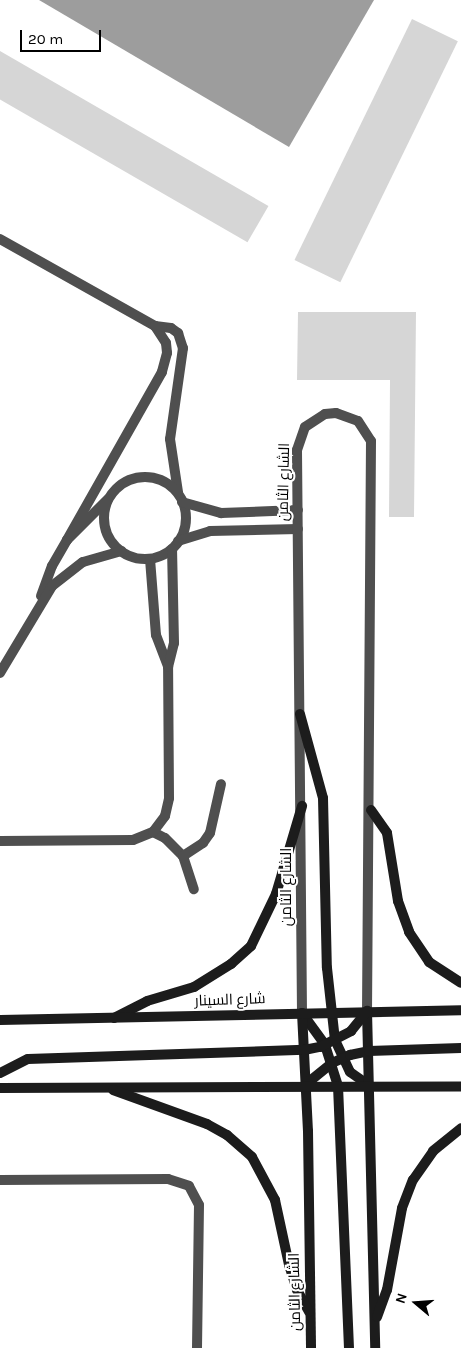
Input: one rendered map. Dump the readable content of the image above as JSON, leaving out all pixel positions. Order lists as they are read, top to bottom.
{
  "streets": {
    "street": ["الشارع الثامن", "شارع السينار"]
  },
  "crossings": [
    ["الشارع الثامن", "شارع السينار"]
  ],
  "scale_bar": "20 m",
  "north": "left"
}
